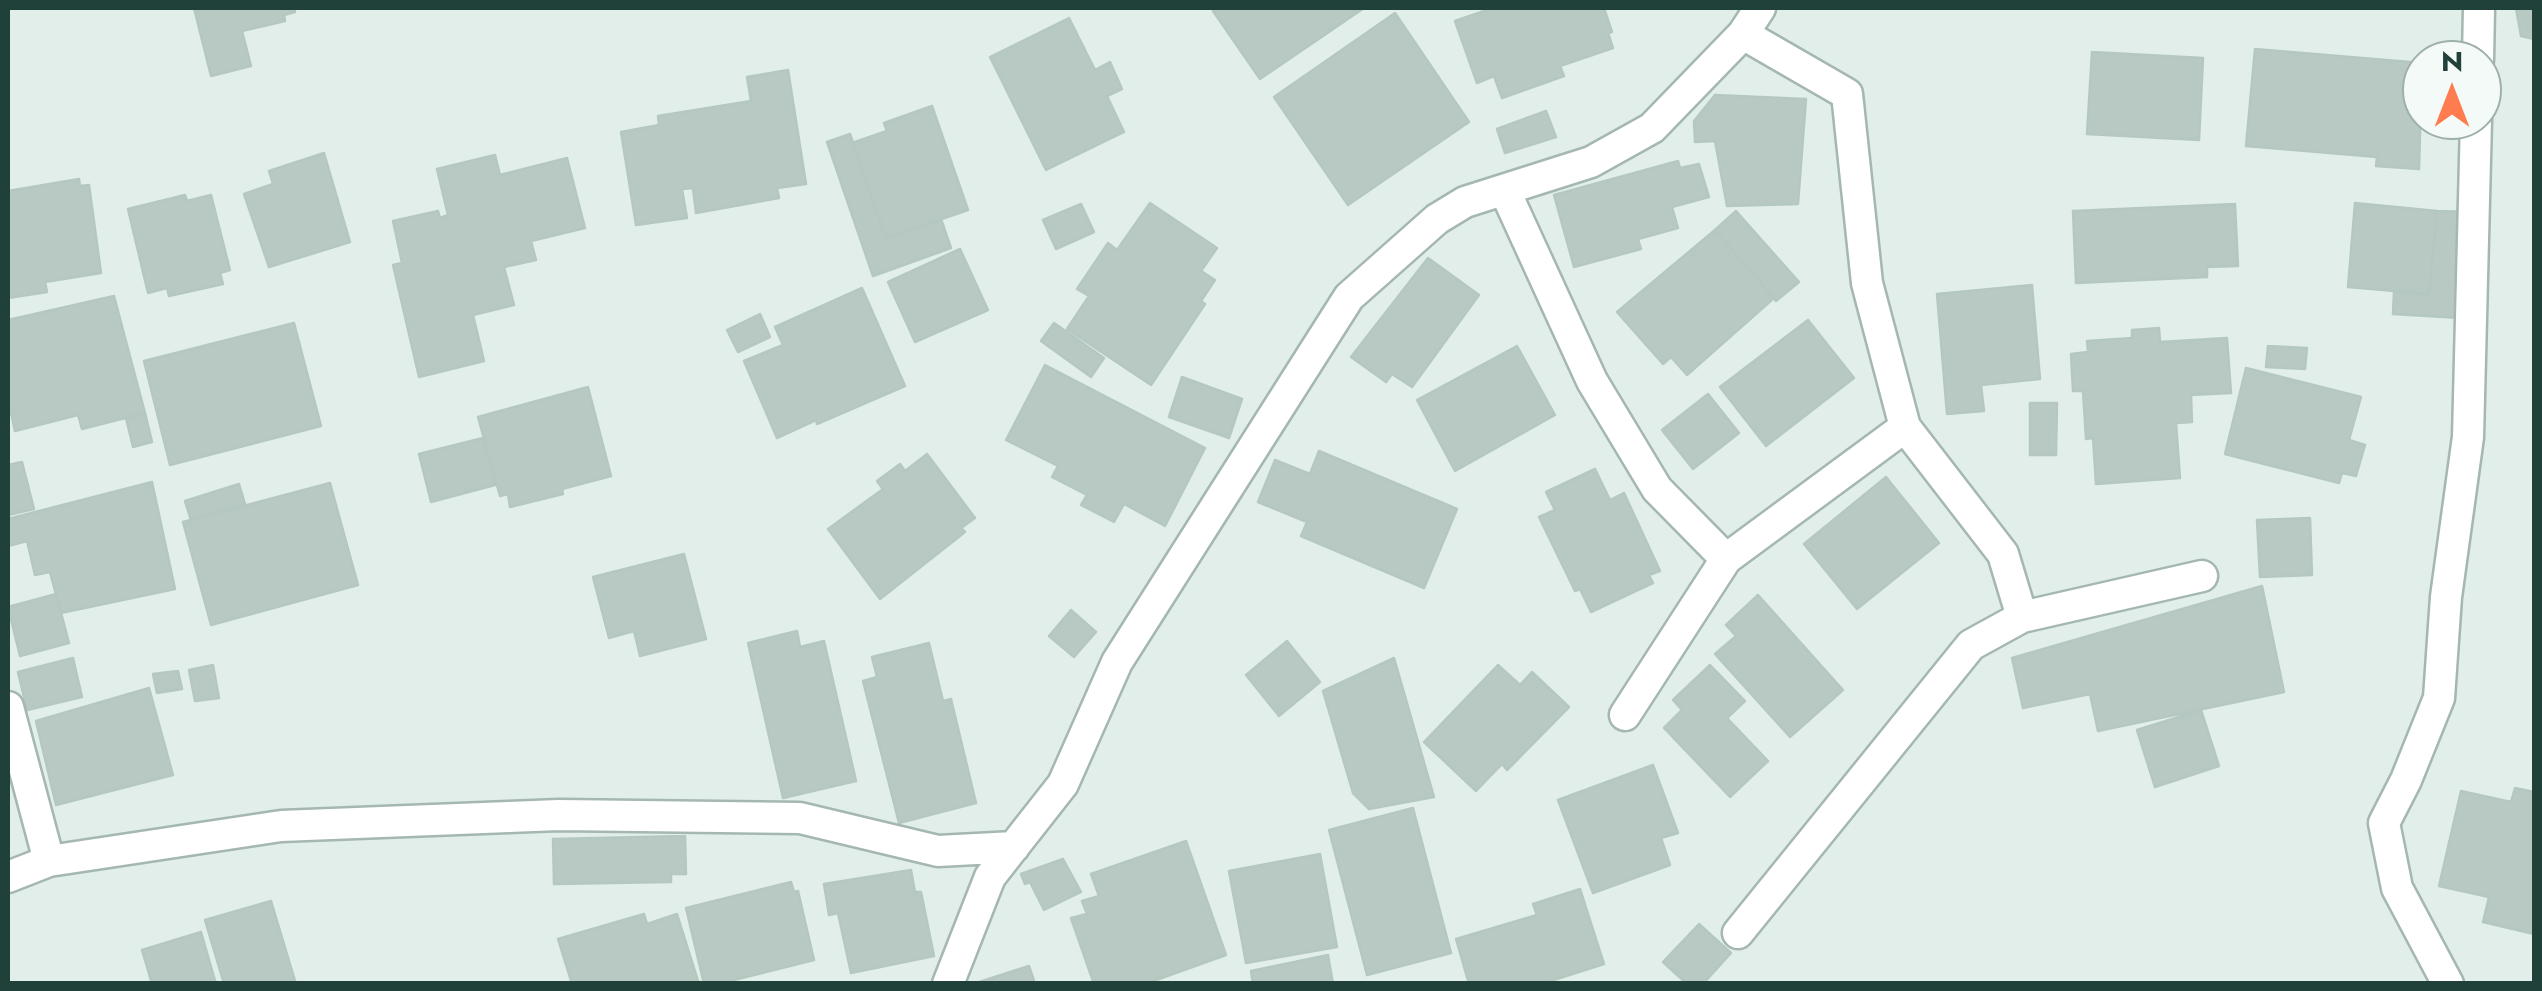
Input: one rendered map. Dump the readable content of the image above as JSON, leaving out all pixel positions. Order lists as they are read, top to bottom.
{
  "north": "top"
}
